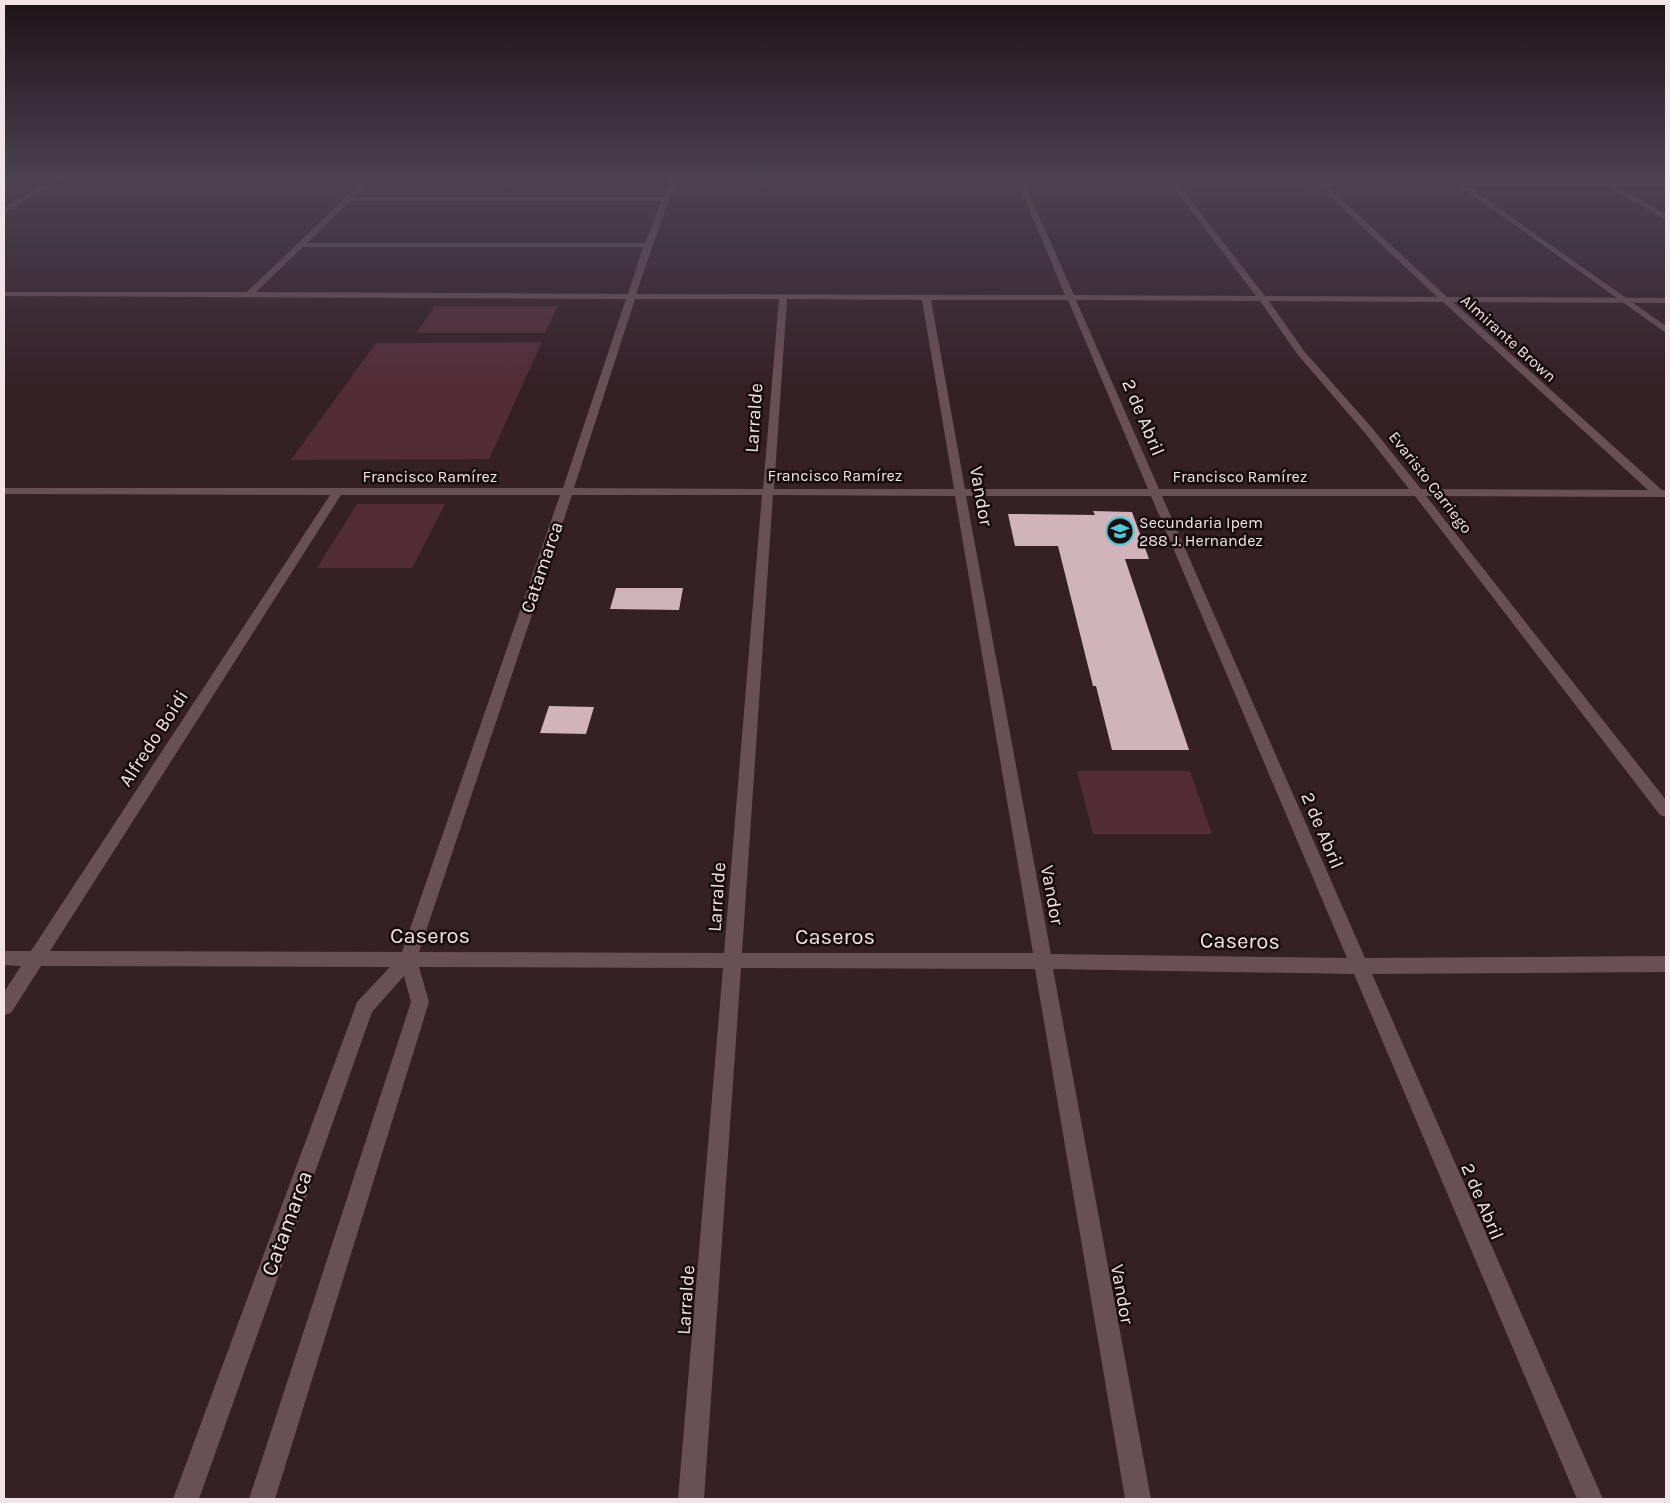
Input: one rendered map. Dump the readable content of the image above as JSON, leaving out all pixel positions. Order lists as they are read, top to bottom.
{
  "streets": {
    "street": [
      "Almirante Brown",
      "2 de Abril",
      "Larralde",
      "Francisco Ramírez",
      "Evaristo Carriego",
      "Vandor",
      "Catamarca",
      "Alfredo Boidi",
      "Caseros"
    ]
  },
  "crossings": [
    ["Almirante Brown", "Francisco Ramírez"],
    ["2 de Abril", "Francisco Ramírez"],
    ["2 de Abril", "Caseros"],
    ["Larralde", "Francisco Ramírez"],
    ["Larralde", "Caseros"],
    ["Francisco Ramírez", "Evaristo Carriego"],
    ["Francisco Ramírez", "Vandor"],
    ["Francisco Ramírez", "Catamarca"],
    ["Francisco Ramírez", "Alfredo Boidi"],
    ["Vandor", "Caseros"],
    ["Catamarca", "Caseros"],
    ["Alfredo Boidi", "Caseros"]
  ],
  "places": {
    "school or university": ["Secundaria Ipem 288 J. Hernandez"]
  }
}
